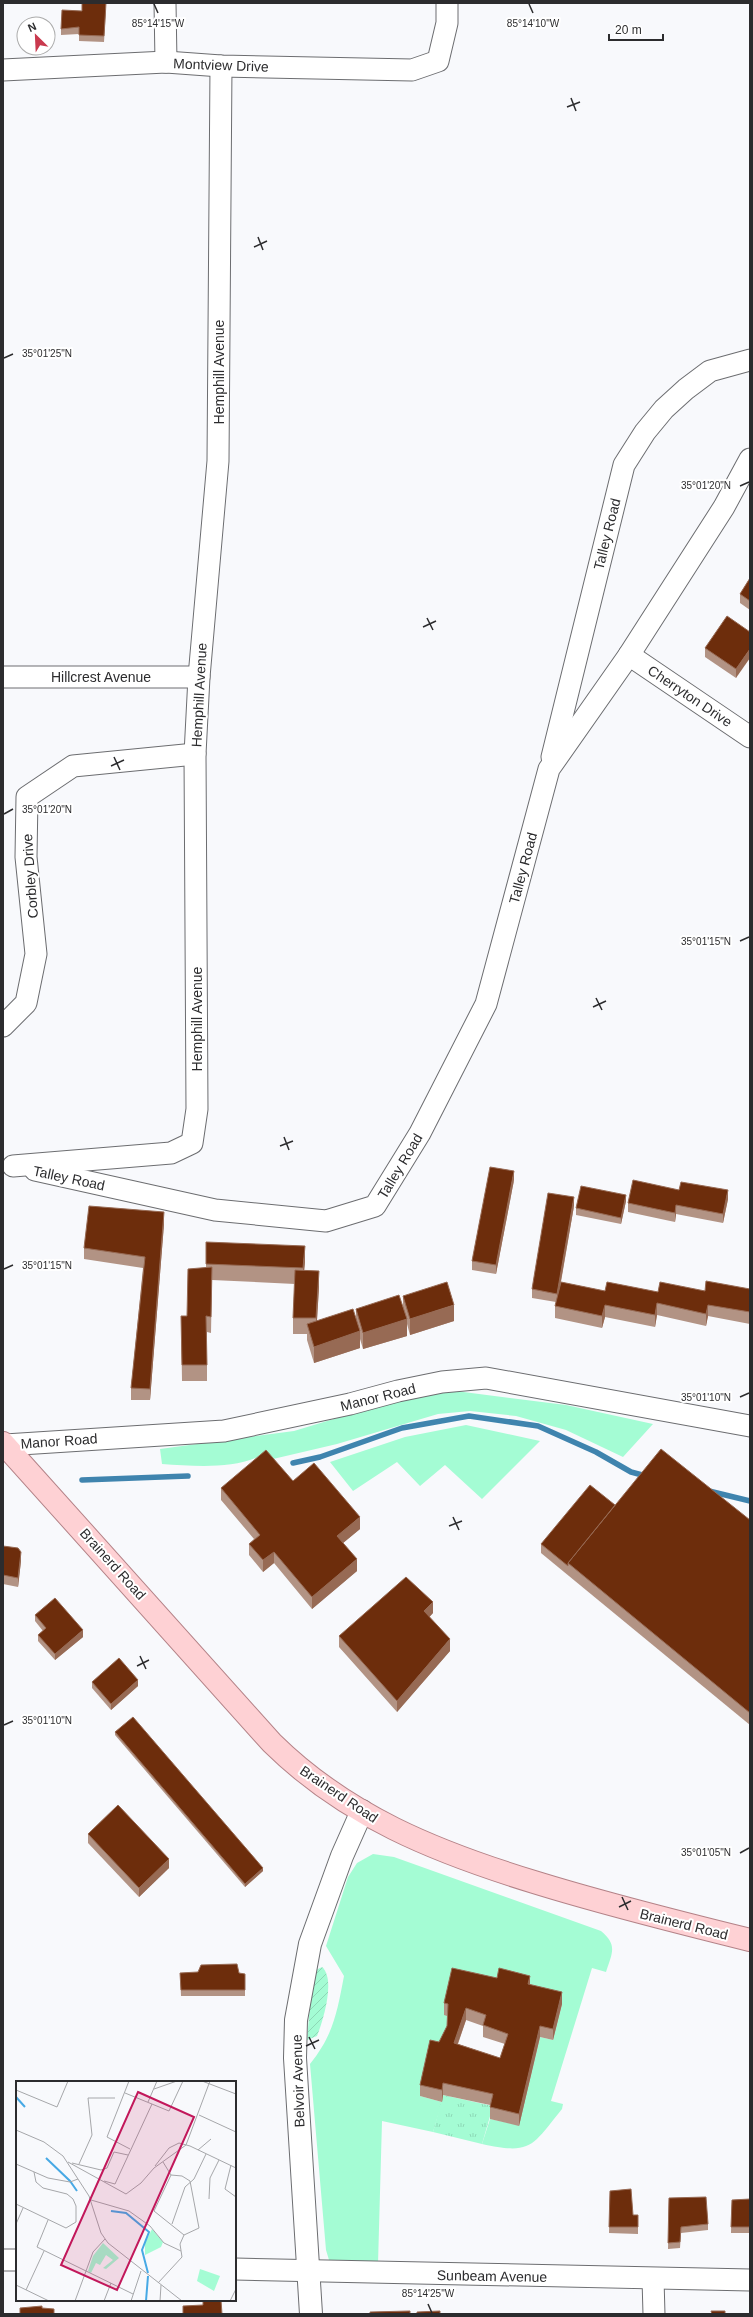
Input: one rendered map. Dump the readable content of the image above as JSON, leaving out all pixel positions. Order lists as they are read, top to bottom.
{
  "streets": {
    "main road": ["Brainerd Road"],
    "street": [
      "Montview Drive",
      "Hemphill Avenue",
      "Talley Road",
      "Hillcrest Avenue",
      "Cherryton Drive",
      "Corbley Drive",
      "Manor Road",
      "Belvoir Avenue",
      "Sunbeam Avenue"
    ]
  },
  "crossings": [
    ["Montview Drive", "Hemphill Avenue"],
    ["Hemphill Avenue", "Talley Road"],
    ["Hemphill Avenue", "Hillcrest Avenue"],
    ["Hemphill Avenue", "Corbley Drive"],
    ["Talley Road", "Cherryton Drive"],
    ["Manor Road", "Brainerd Road"],
    ["Brainerd Road", "Belvoir Avenue"],
    ["Belvoir Avenue", "Sunbeam Avenue"]
  ],
  "scale_bar": "20 m",
  "north": "top left",
  "coordinates": [
    "85°14'15\"W",
    "85°14'10\"W",
    "35°01'25\"N",
    "35°01'20\"N",
    "35°01'15\"N",
    "35°01'10\"N",
    "35°01'05\"N",
    "85°14'25\"W"
  ]
}
